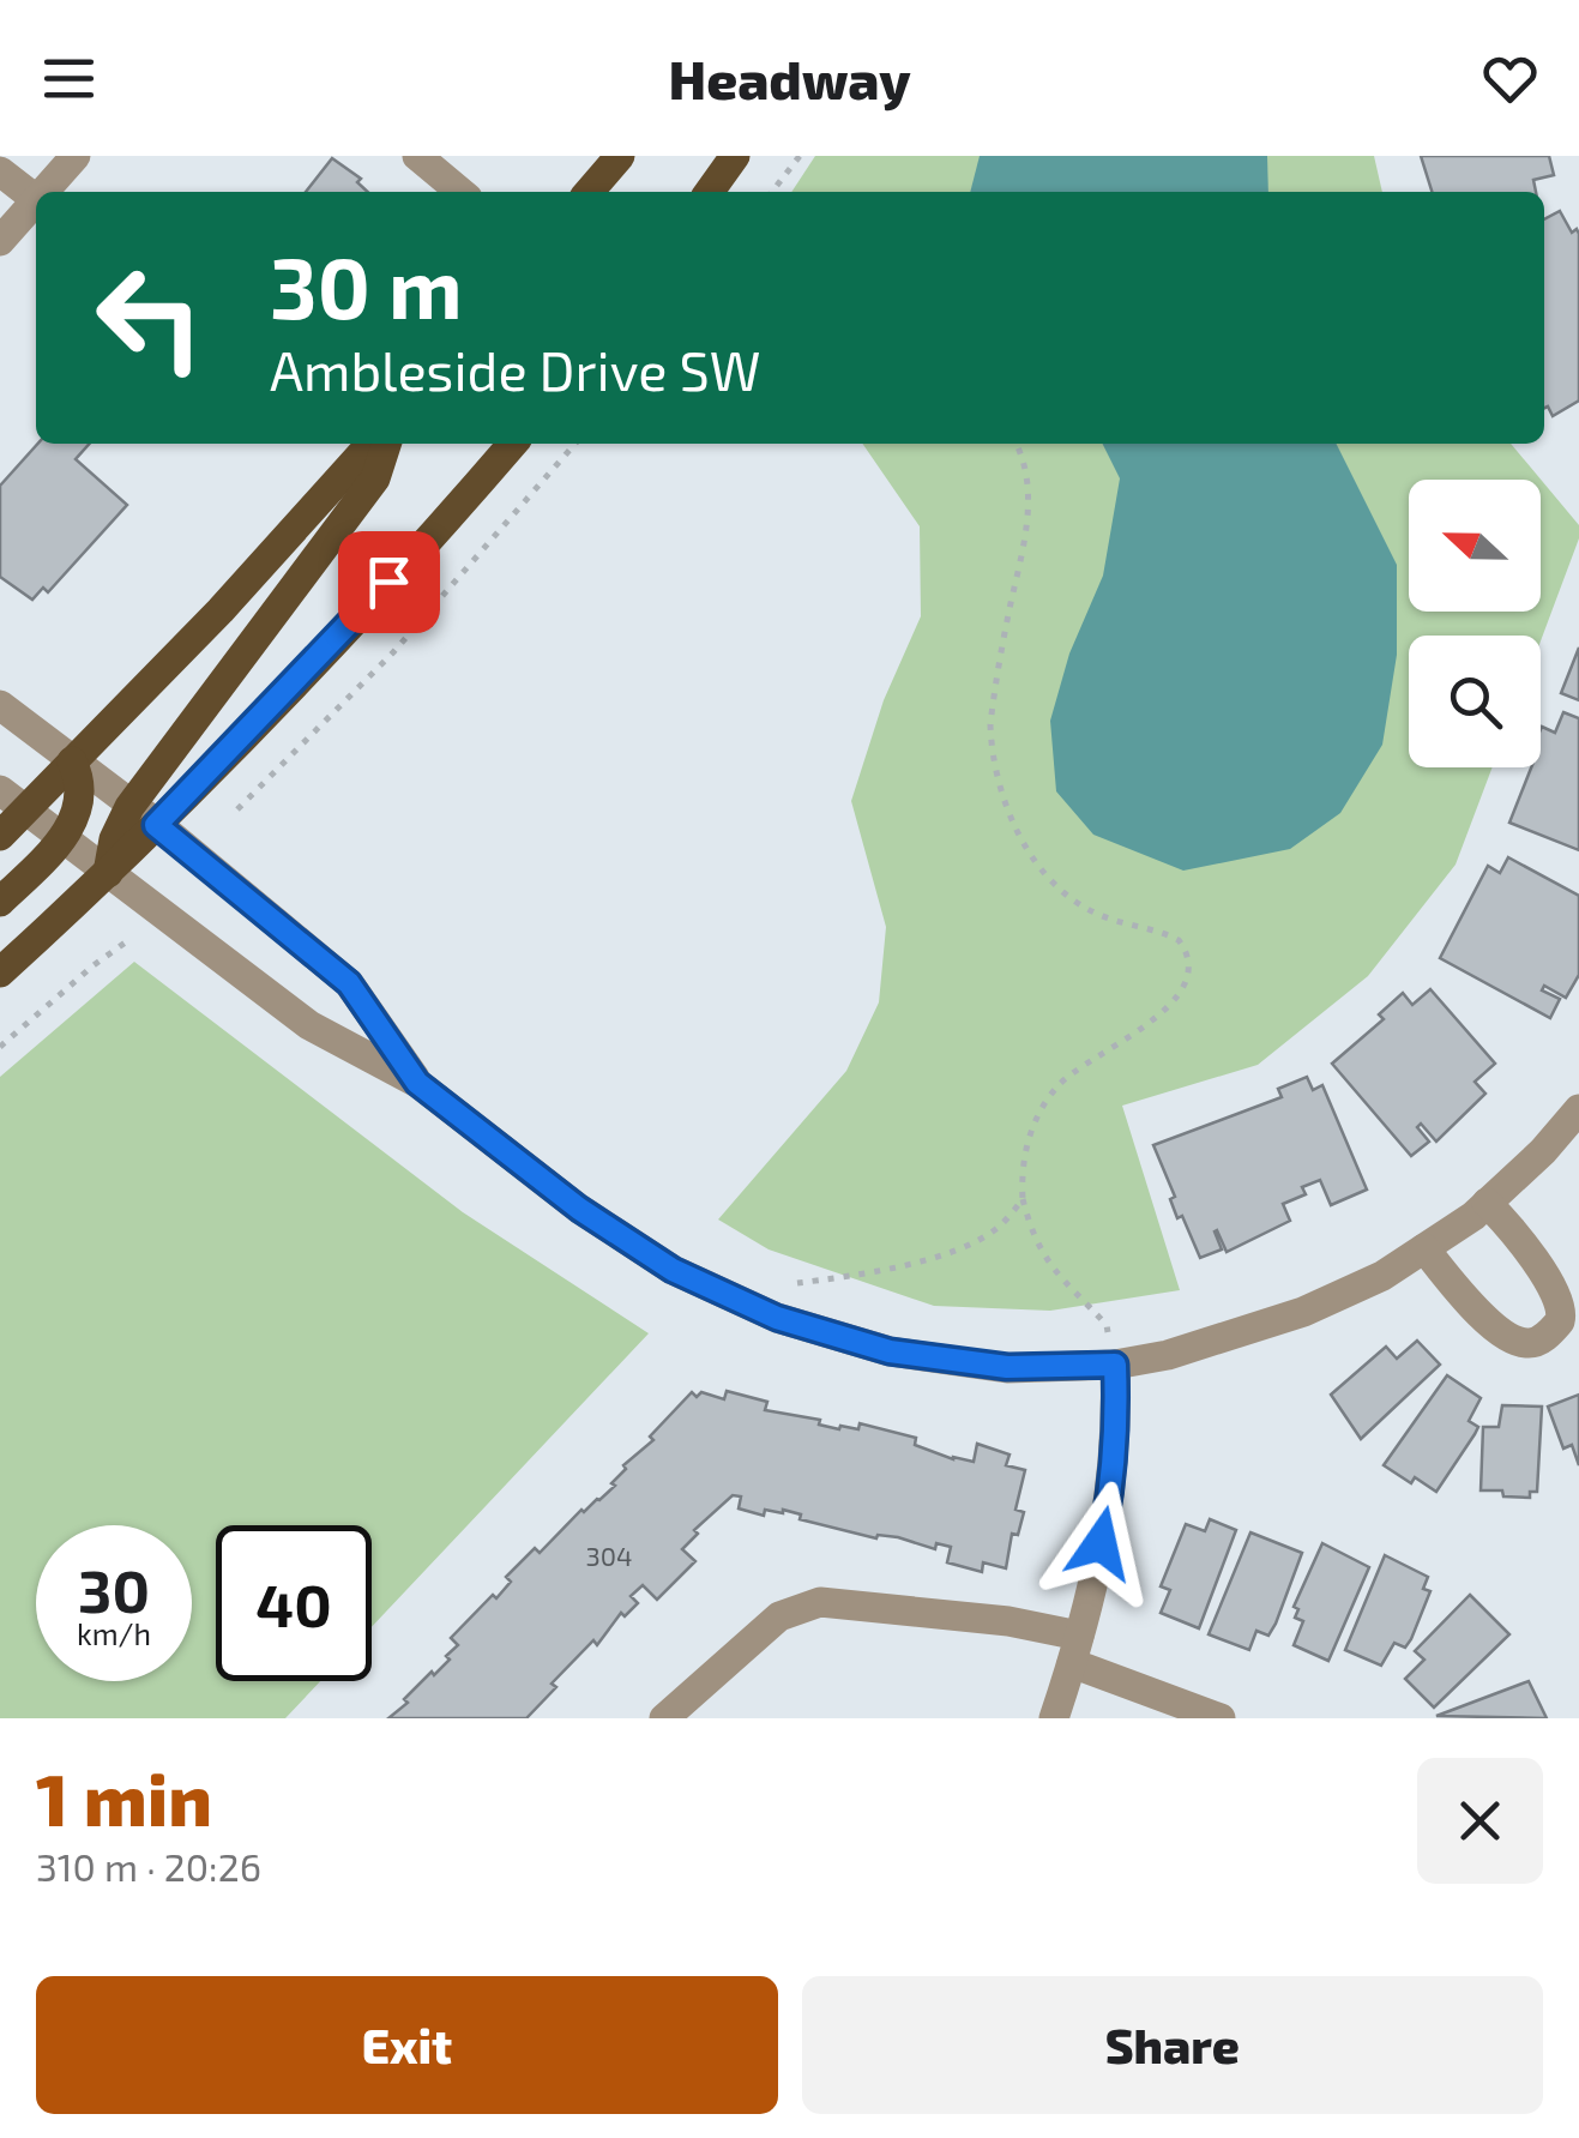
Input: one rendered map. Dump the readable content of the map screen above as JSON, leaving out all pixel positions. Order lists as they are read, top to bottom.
{
  "house_numbers": ["304"],
  "north": "left",
  "page": {
    "header": "Headway",
    "turn": ["30 m", "Ambleside Drive SW"],
    "speed": "30 km/h",
    "limit": "40",
    "heading": ["1 min", "310 m · 20:26"],
    "buttons": ["Exit", "Share"]
  }
}
